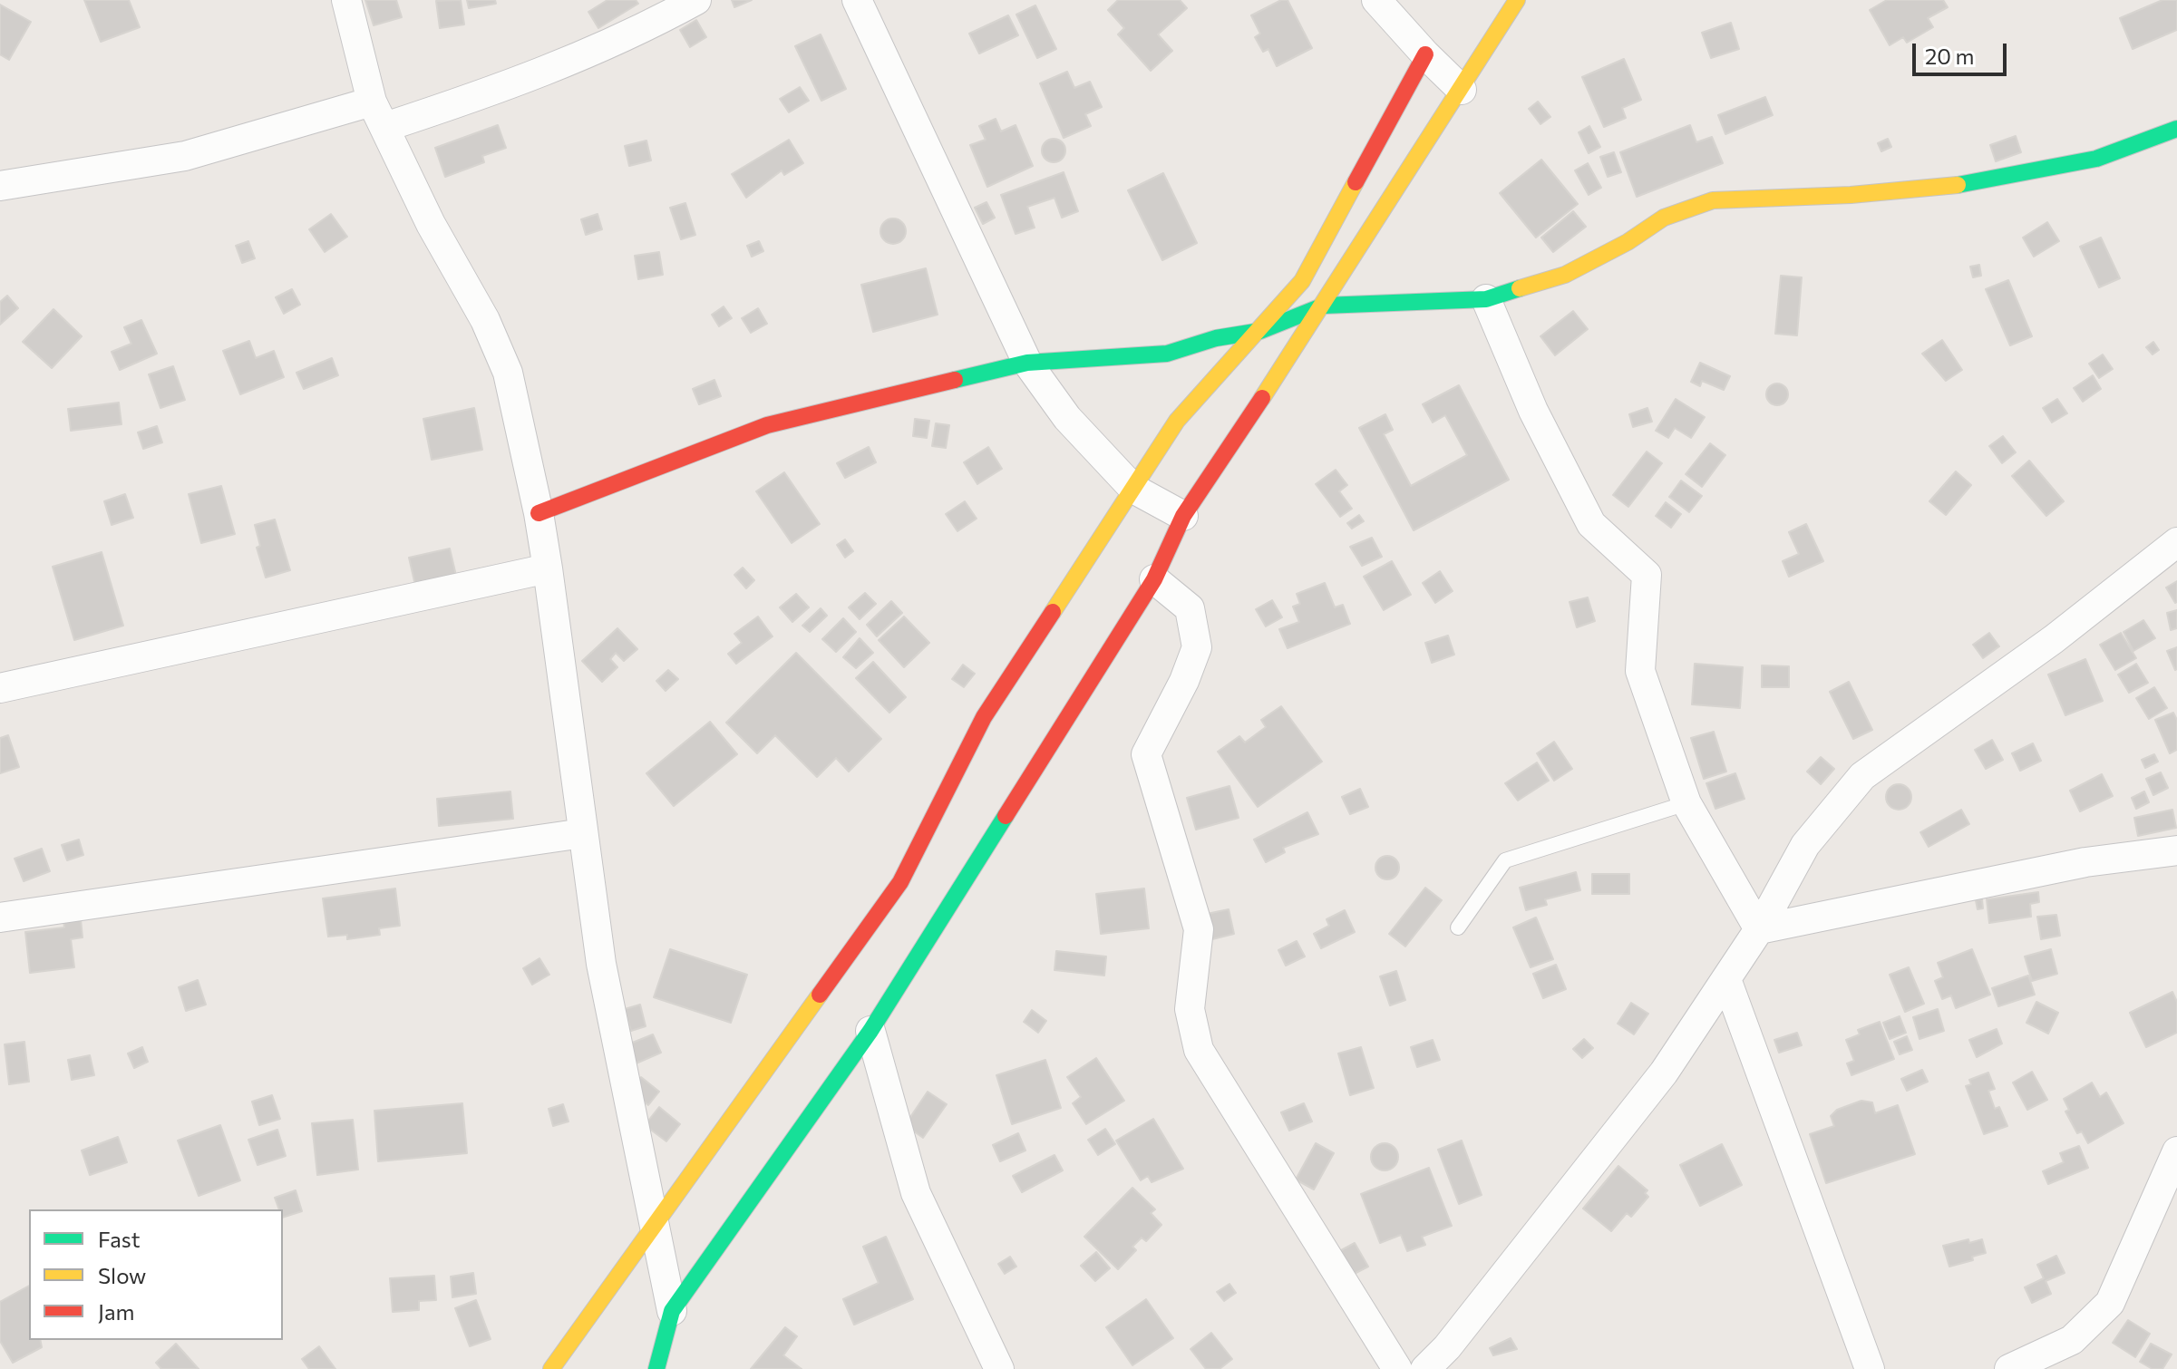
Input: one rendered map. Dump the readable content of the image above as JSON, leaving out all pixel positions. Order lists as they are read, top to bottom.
{
  "legend": ["Fast", "Slow", "Jam"],
  "scale_bar": "20 m"
}
